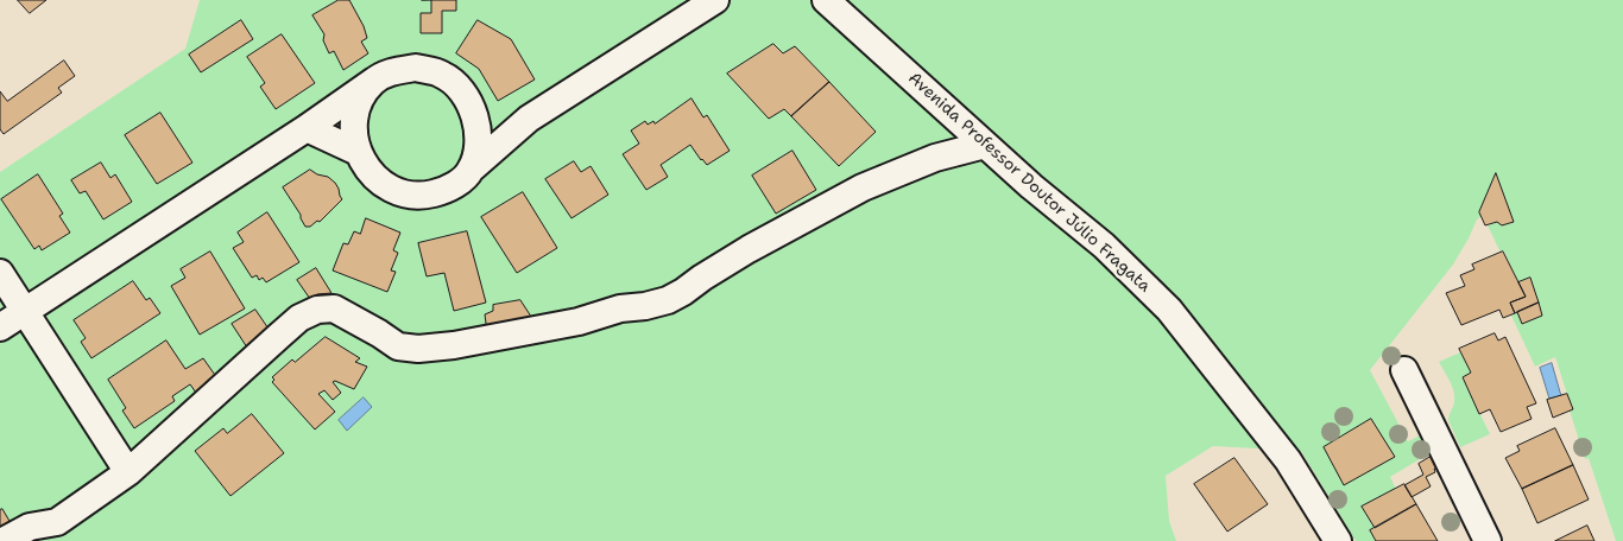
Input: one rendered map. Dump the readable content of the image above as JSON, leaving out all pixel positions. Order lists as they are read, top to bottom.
{
  "streets": {
    "street": ["Avenida Professor Doutor Júlio Fragata"]
  }
}
